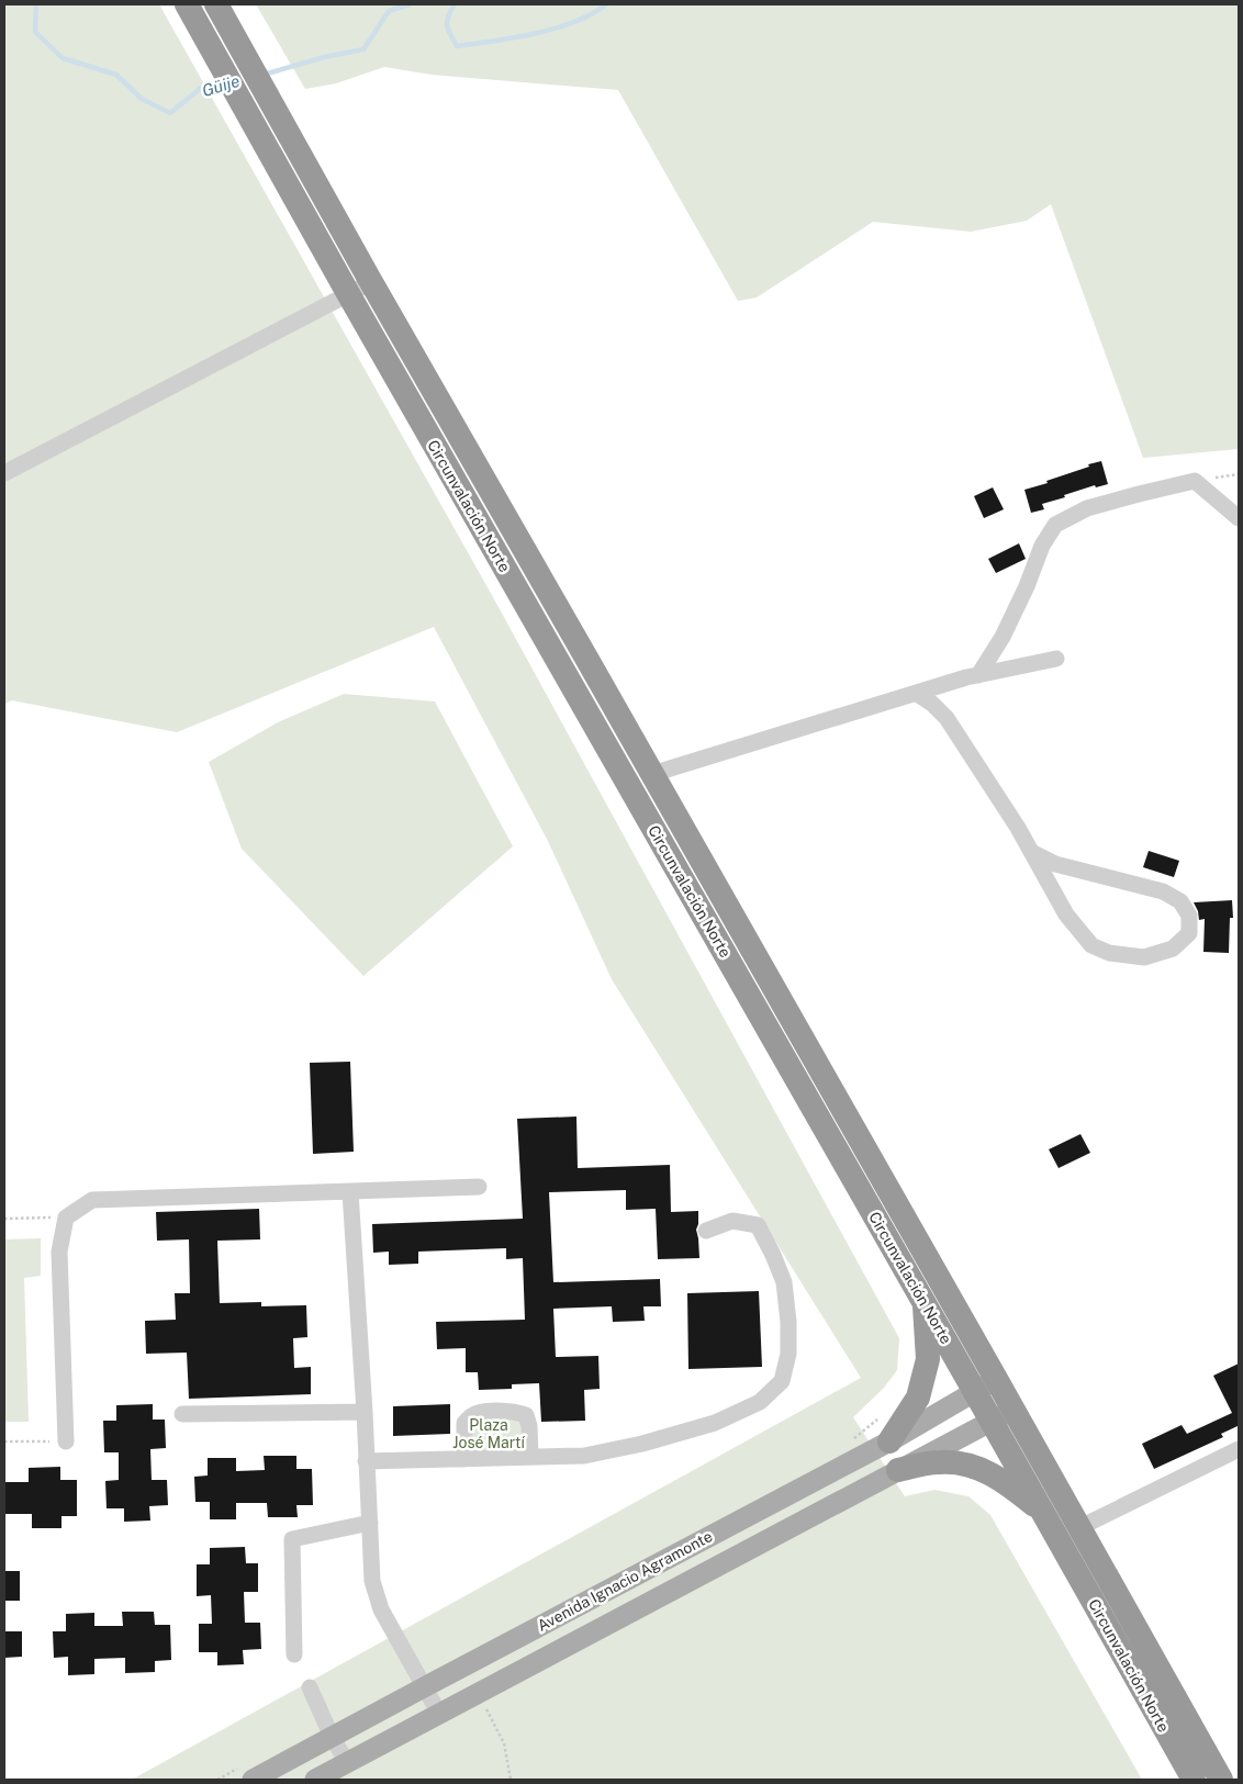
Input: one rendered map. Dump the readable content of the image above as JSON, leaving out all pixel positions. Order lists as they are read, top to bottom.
{
  "streets": {
    "highway": ["Circunvalación Norte"],
    "main road": ["Avenida Ignacio Agramonte"]
  },
  "crossings": [
    ["Circunvalación Norte", "Avenida Ignacio Agramonte"]
  ],
  "water": ["Güije"],
  "parks": ["Plaza José Martí"]
}
